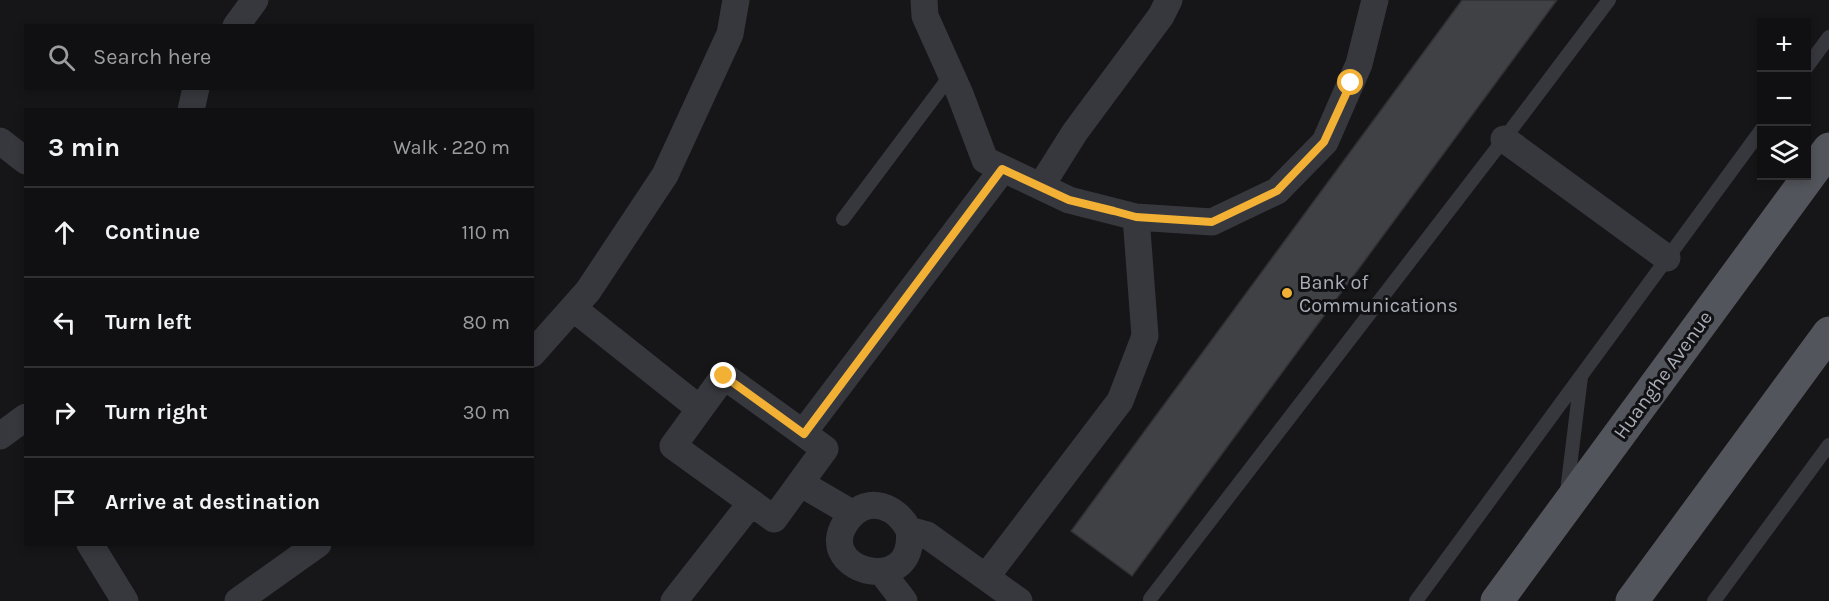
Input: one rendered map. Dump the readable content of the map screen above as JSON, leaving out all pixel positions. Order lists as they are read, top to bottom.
{
  "streets": {
    "main road": ["Huanghe Avenue"]
  },
  "places": ["Bank of Communications"],
  "page": {
    "map_buttons": ["+", "−"],
    "search": "Search here",
    "heading": ["3 min", "Walk · 220 m"],
    "list": [
      ["Continue", "110 m"],
      ["Turn left", "80 m"],
      ["Turn right", "30 m"],
      "Arrive at destination"
    ]
  }
}
